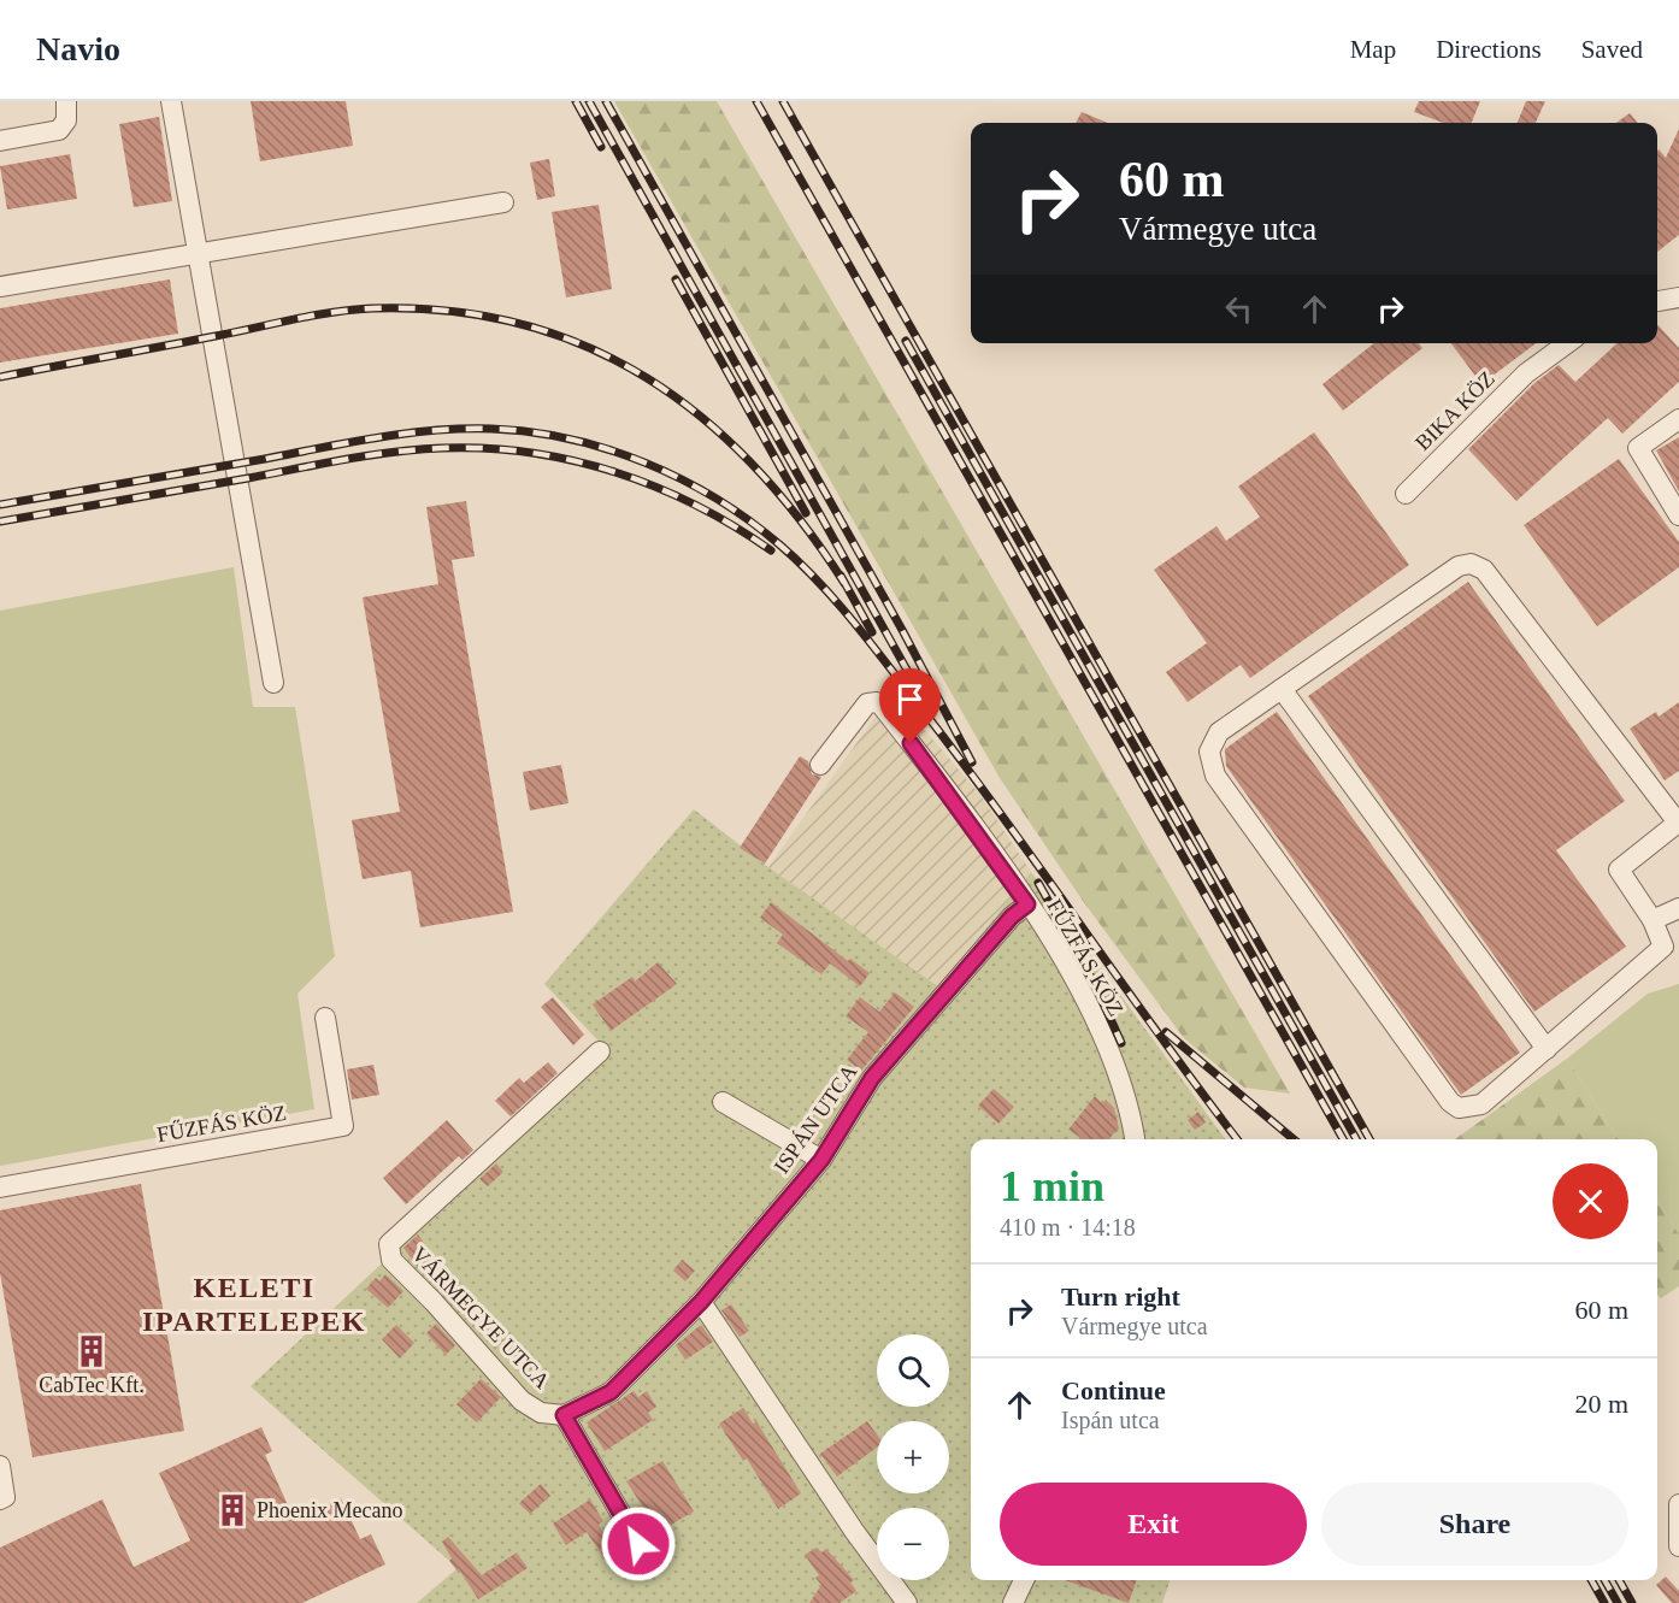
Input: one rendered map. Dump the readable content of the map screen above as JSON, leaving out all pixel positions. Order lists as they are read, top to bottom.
{
  "streets": {
    "street": [
      "BIKA KÖZ",
      "FŰZFÁS KÖZ",
      "ISPÁN UTCA",
      "VÁRMEGYE UTCA"
    ]
  },
  "crossings": [
    ["FŰZFÁS KÖZ", "ISPÁN UTCA"],
    ["ISPÁN UTCA", "VÁRMEGYE UTCA"]
  ],
  "districts": ["KELETI IPARTELEPEK"],
  "places": {
    "building": ["CabTec Kft.", "Phoenix Mecano"]
  },
  "page": {
    "header": "Navio",
    "nav": ["Map", "Directions", "Saved"],
    "turn": ["60 m", "Vármegye utca"],
    "heading": ["1 min", "410 m · 14:18"],
    "list": [
      {
        "name": "Turn right",
        "note": "Vármegye utca",
        "value": "60 m"
      },
      {
        "name": "Continue",
        "note": "Ispán utca",
        "value": "20 m"
      }
    ],
    "map_buttons": ["+", "−"],
    "buttons": ["Exit", "Share"]
  }
}
